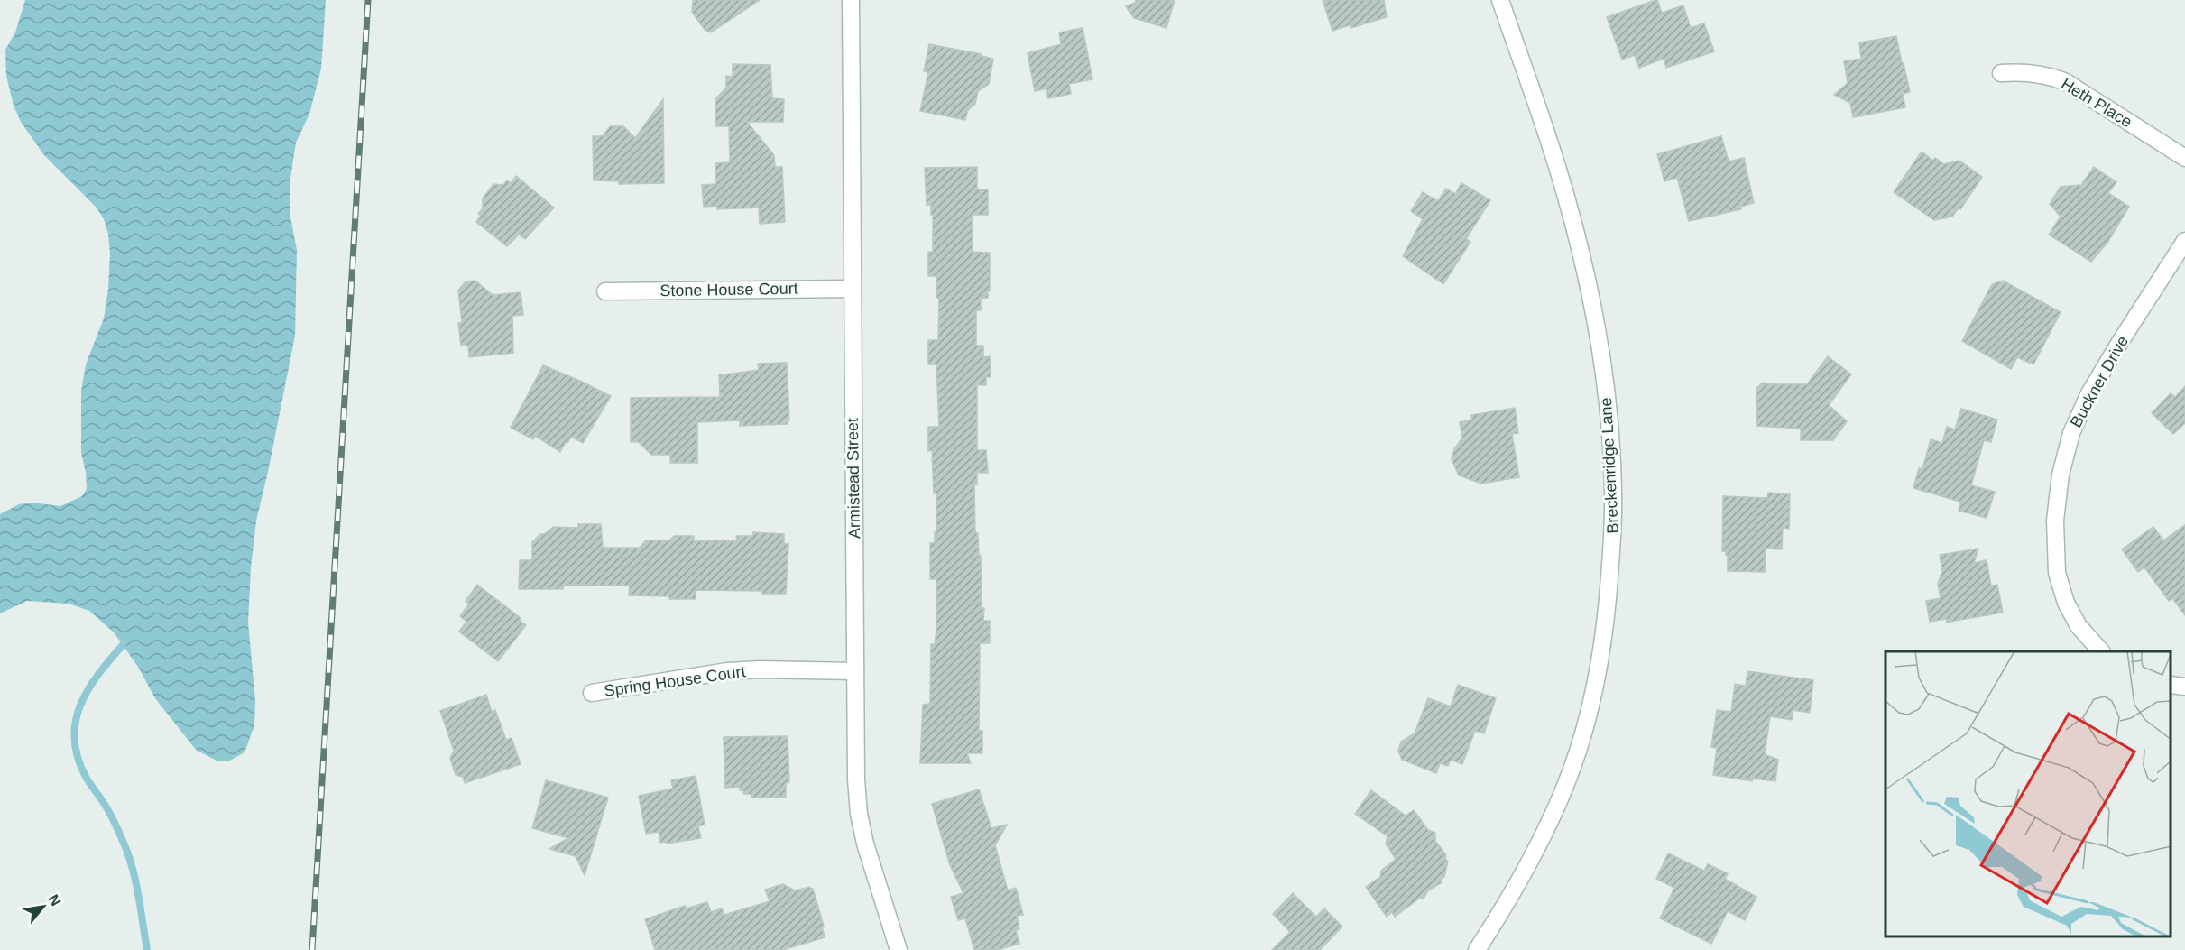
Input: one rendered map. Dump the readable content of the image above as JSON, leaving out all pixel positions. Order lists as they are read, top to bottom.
{
  "streets": {
    "street": [
      "Heth Place",
      "Stone House Court",
      "Buckner Drive",
      "Breckenridge Lane",
      "Armistead Street",
      "Spring House Court"
    ]
  },
  "crossings": [
    ["Stone House Court", "Armistead Street"],
    ["Armistead Street", "Spring House Court"]
  ],
  "north": "top right"
}
